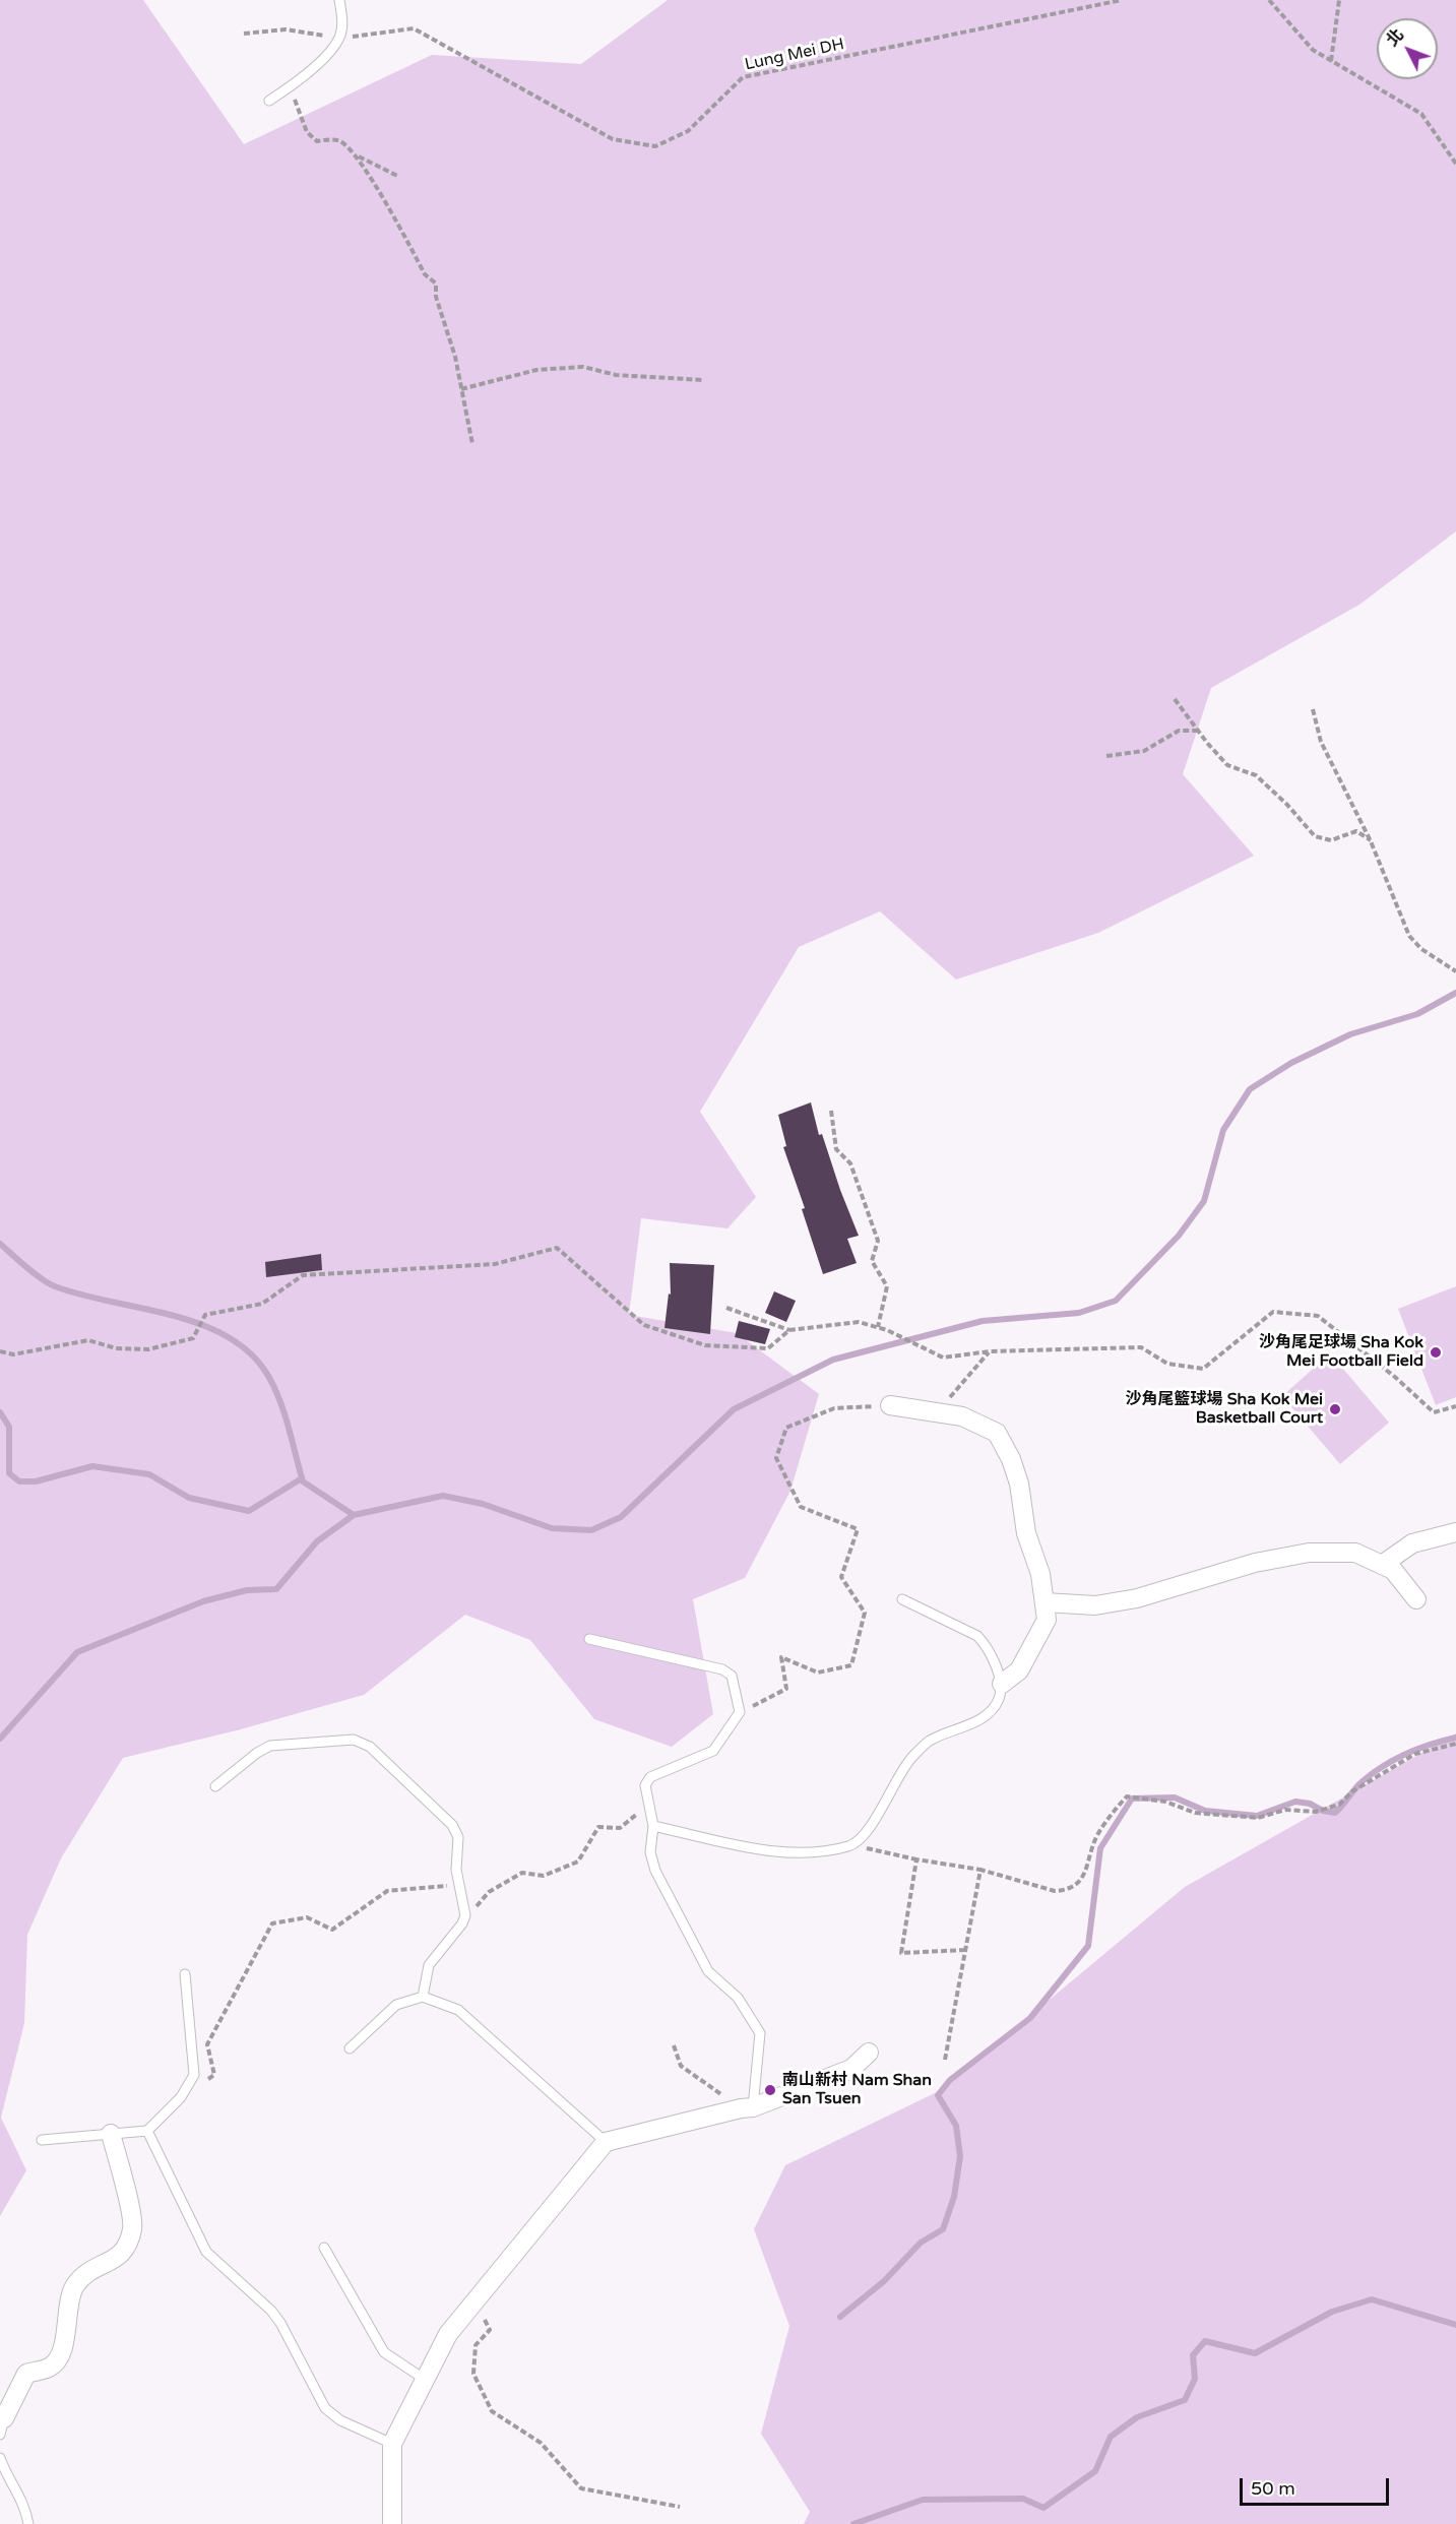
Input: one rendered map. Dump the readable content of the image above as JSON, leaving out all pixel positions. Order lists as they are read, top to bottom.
{
  "streets": {
    "path": ["Lung Mei DH"]
  },
  "places": ["沙角尾足球場 Sha Kok Mei Football Field", "沙角尾籃球場 Sha Kok Mei Basketball Court", "南山新村 Nam Shan San Tsuen"],
  "scale_bar": "50 m",
  "north": "top left"
}
